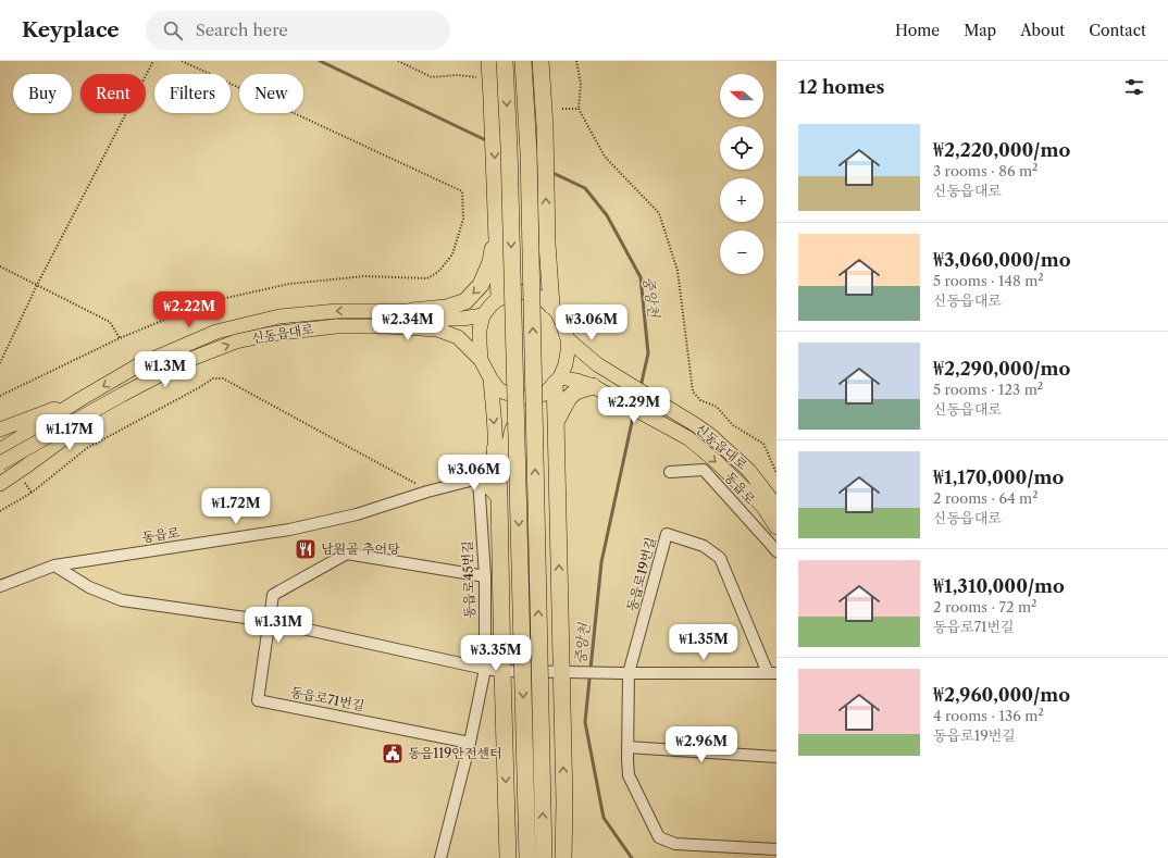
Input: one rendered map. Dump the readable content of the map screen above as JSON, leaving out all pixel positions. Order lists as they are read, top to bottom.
{
  "streets": {
    "main road": ["신동읍대로"],
    "street": [
      "동읍로",
      "동읍로19번길",
      "동읍로45번길",
      "동읍로71번길"
    ]
  },
  "crossings": [
    ["동읍로", "동읍로45번길"],
    ["동읍로45번길", "동읍로71번길"]
  ],
  "water": ["중앙천"],
  "places": {
    "restaurant": ["남원골 추어탕"],
    "public building": ["동읍119안전센터"]
  },
  "north": "left",
  "page": {
    "header": "Keyplace",
    "search": "Search here",
    "nav": [
      "Home",
      "Map",
      "About",
      "Contact"
    ],
    "heading": "12 homes",
    "map_buttons": ["+", "−"],
    "chip": [
      "Buy",
      "Rent",
      "Filters",
      "New"
    ],
    "list": [
      {
        "name": "₩2,220,000/mo",
        "note": "3 rooms · 86 m² · 신동읍대로"
      },
      {
        "name": "₩3,060,000/mo",
        "note": "5 rooms · 148 m² · 신동읍대로"
      },
      {
        "name": "₩2,290,000/mo",
        "note": "5 rooms · 123 m² · 신동읍대로"
      },
      {
        "name": "₩1,170,000/mo",
        "note": "2 rooms · 64 m² · 신동읍대로"
      },
      {
        "name": "₩1,310,000/mo",
        "note": "2 rooms · 72 m² · 동읍로71번길"
      },
      {
        "name": "₩2,960,000/mo",
        "note": "4 rooms · 136 m² · 동읍로19번길"
      }
    ],
    "price": [
      "₩2.22M",
      "₩2.34M",
      "₩3.06M",
      "₩1.3M",
      "₩2.29M",
      "₩1.17M",
      "₩3.06M",
      "₩1.72M",
      "₩1.31M",
      "₩1.35M",
      "₩3.35M",
      "₩2.96M"
    ]
  }
}
